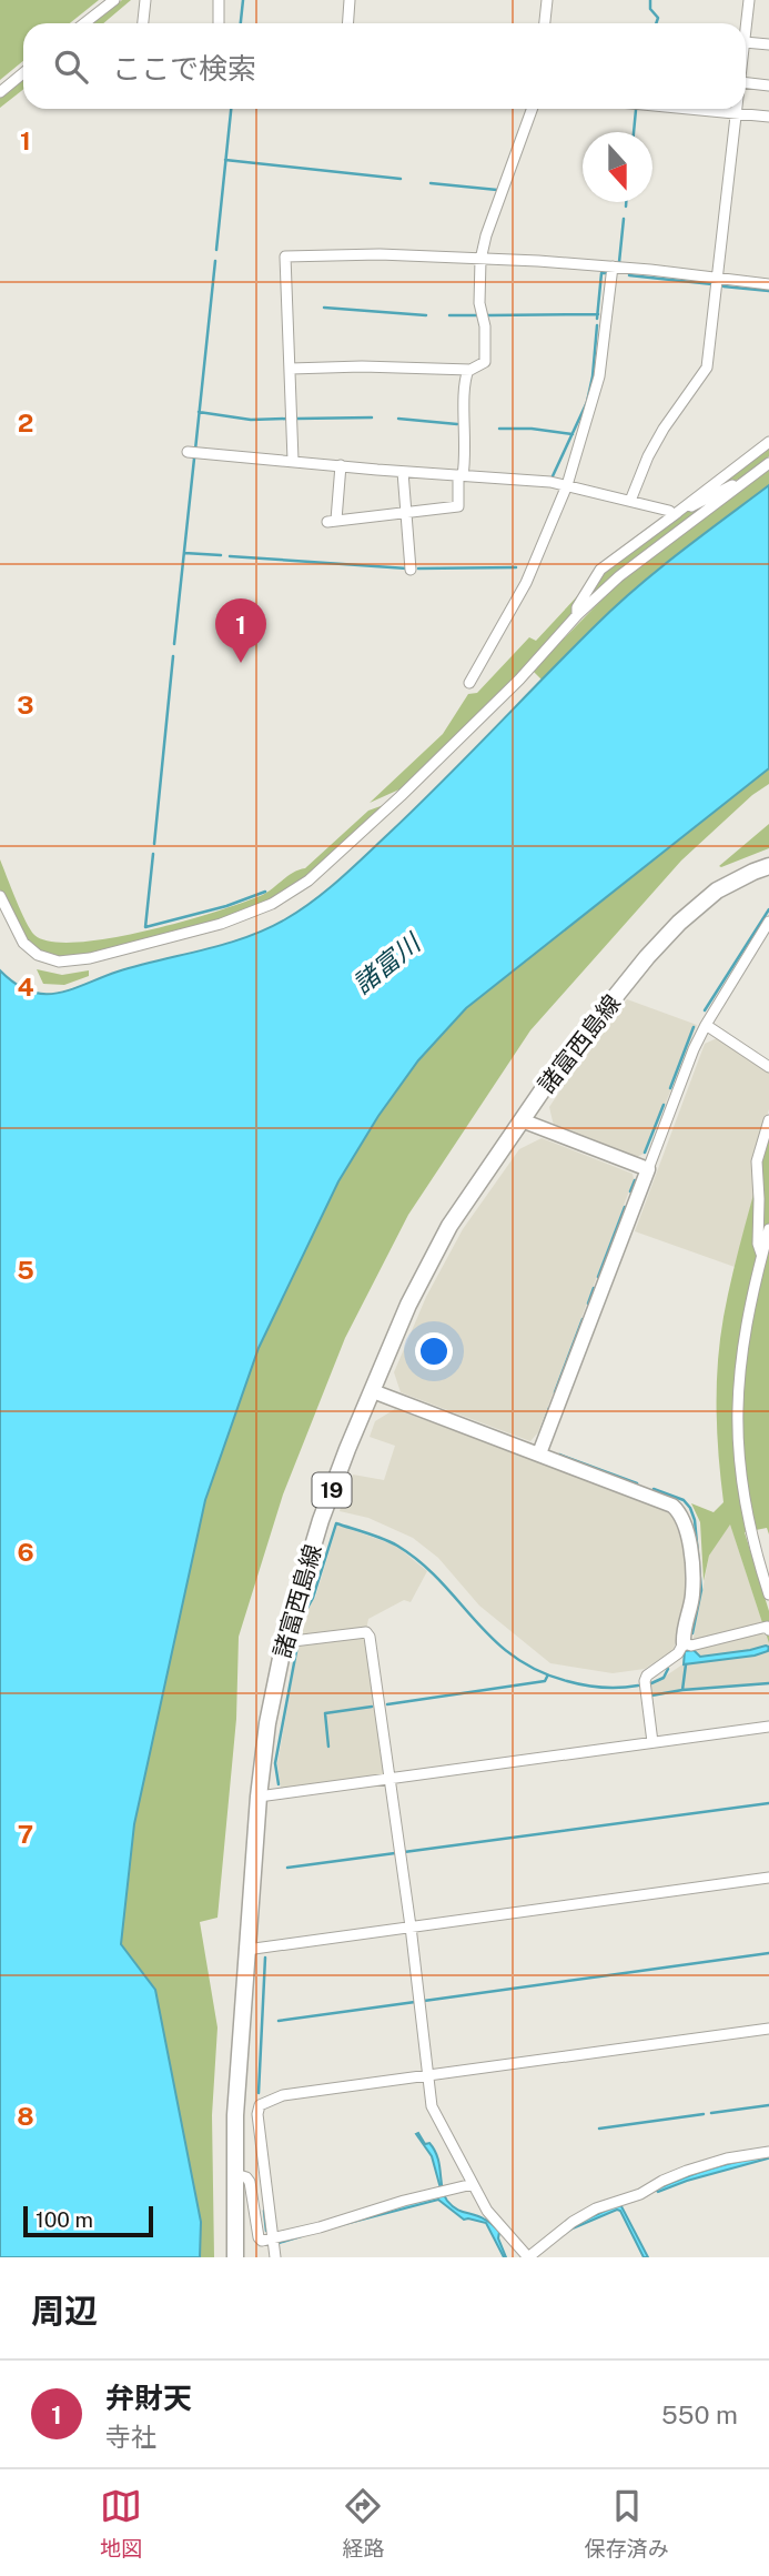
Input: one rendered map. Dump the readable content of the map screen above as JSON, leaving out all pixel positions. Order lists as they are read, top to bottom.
{
  "streets": {
    "main road": ["諸富西島線", "19"]
  },
  "water": ["諸富川"],
  "scale_bar": "100 m",
  "north": "bottom",
  "page": {
    "search": "ここで検索",
    "pins": "1",
    "scale": "100 m",
    "heading": "周辺",
    "list": [
      {
        "mark": "1",
        "name": "弁財天",
        "note": "寺社",
        "value": "550 m"
      }
    ],
    "nav": ["地図", "経路", "保存済み"]
  },
  "grid": {
    "rows": [
      "1",
      "2",
      "3",
      "4",
      "5",
      "6",
      "7",
      "8"
    ]
  }
}
